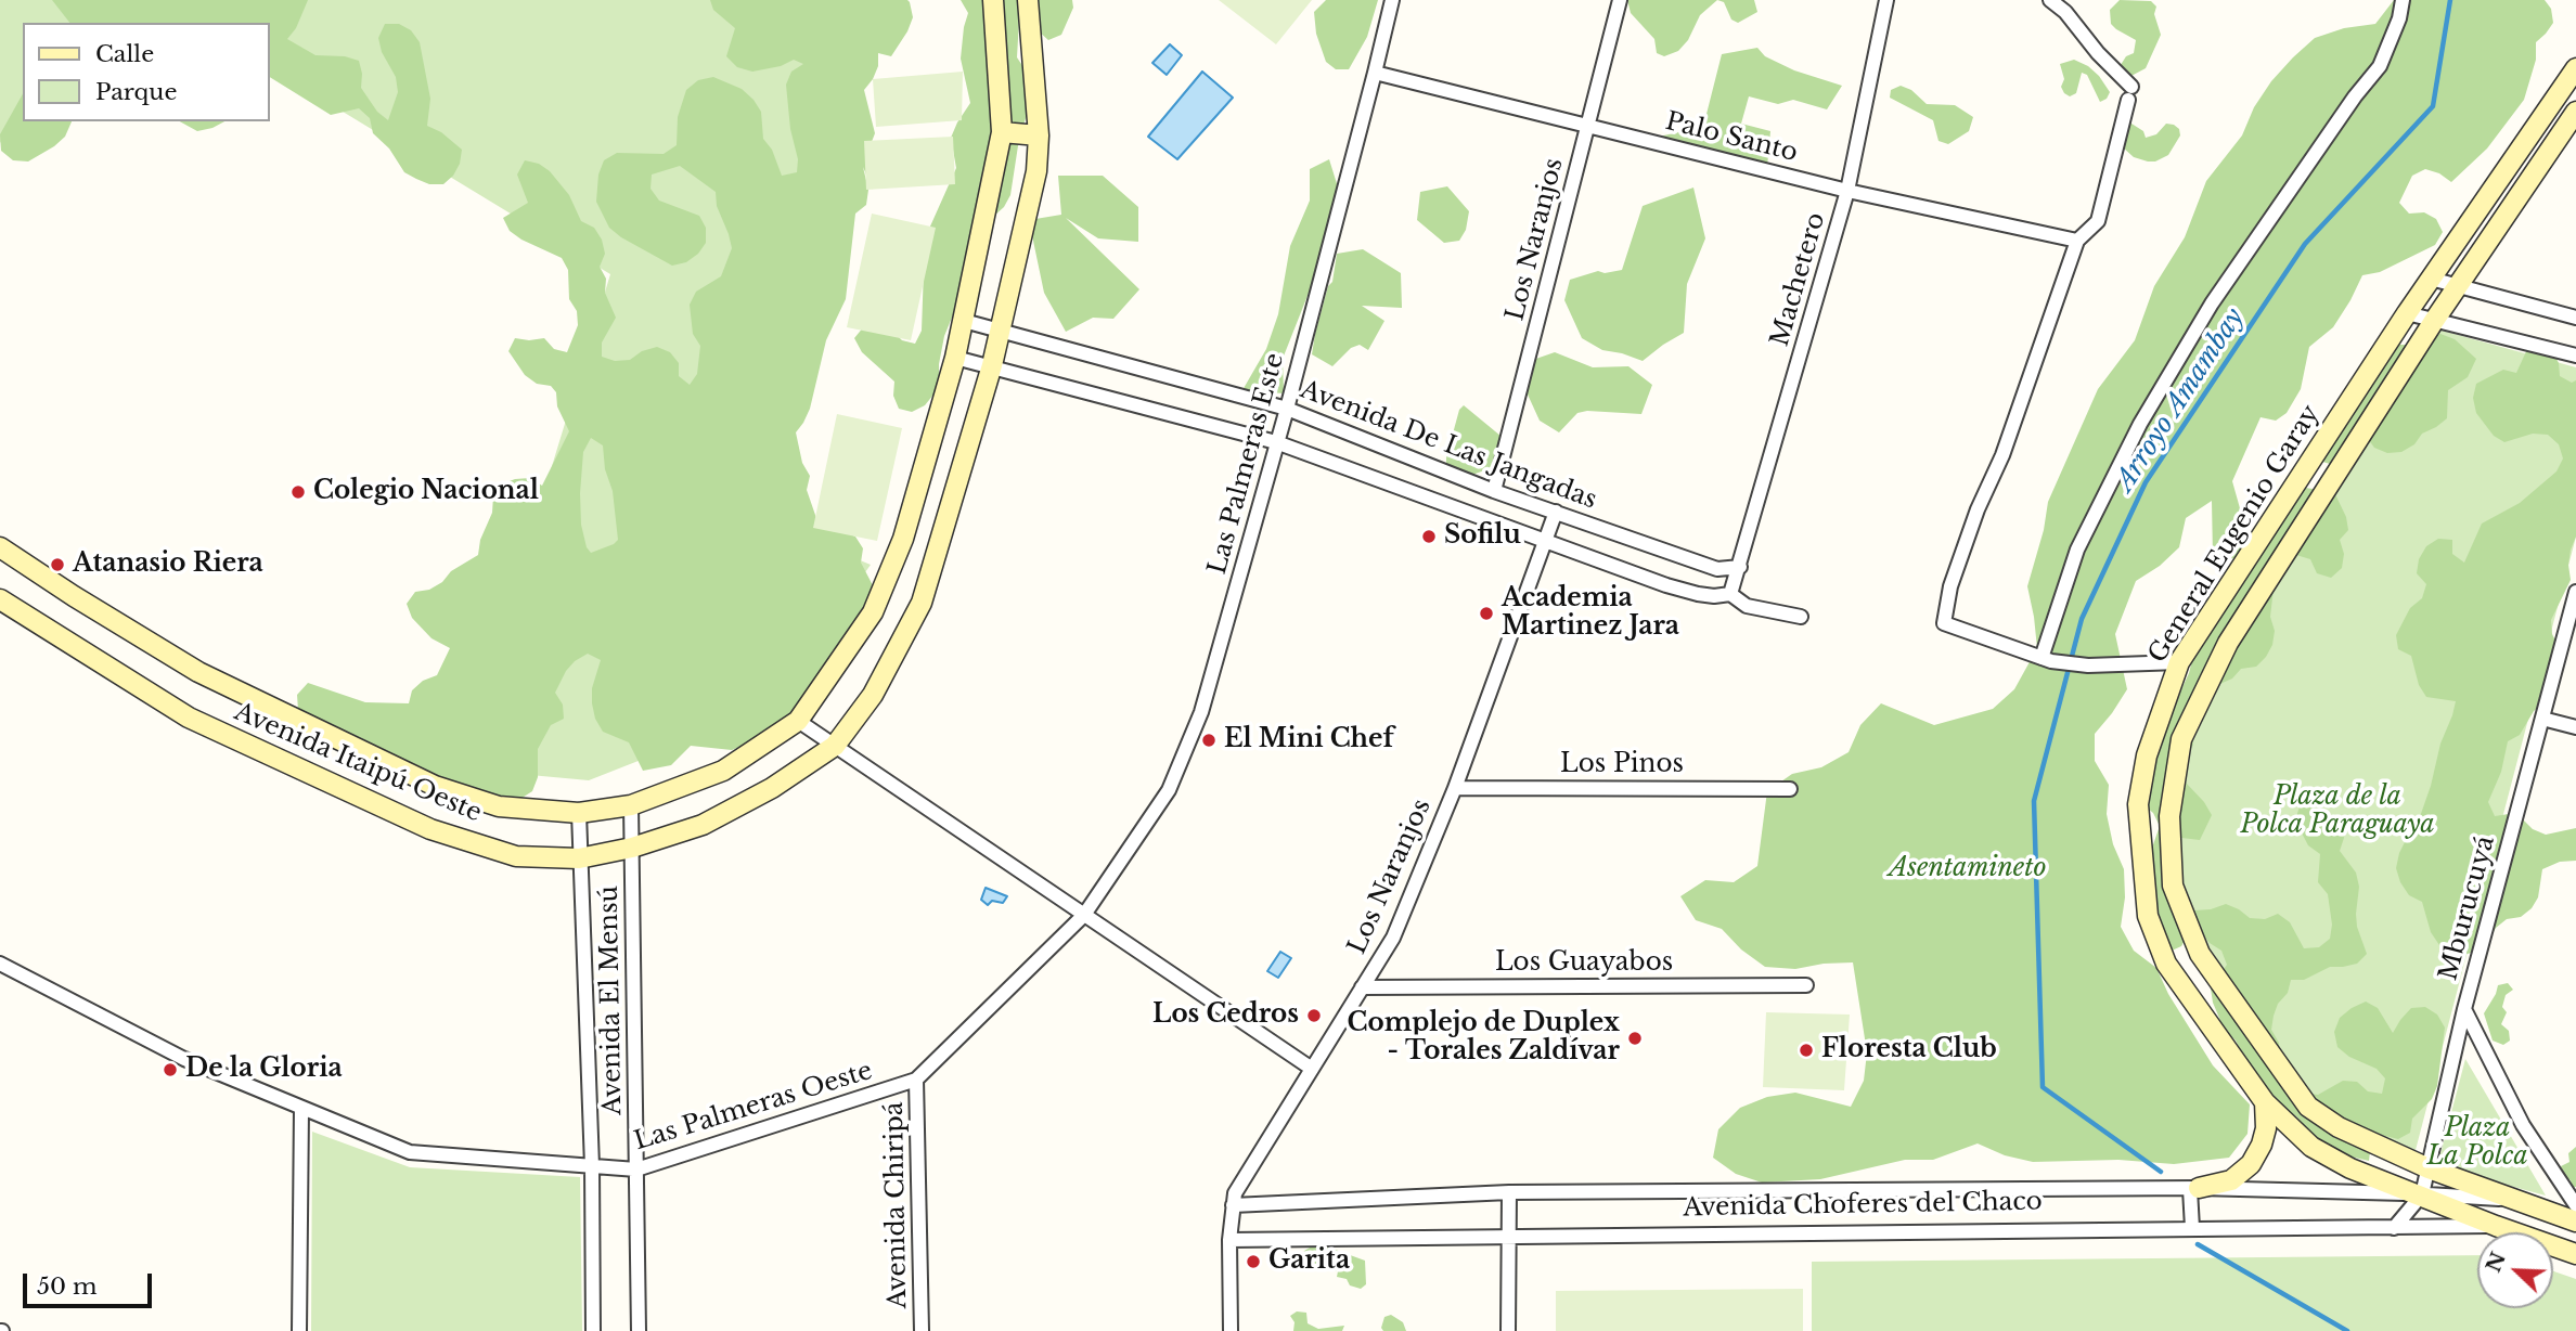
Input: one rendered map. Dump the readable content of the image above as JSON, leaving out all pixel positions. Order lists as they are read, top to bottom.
{
  "streets": {
    "street": [
      "Palo Santo",
      "Los Naranjos",
      "Machetero",
      "Avenida De Las Jangadas",
      "Las Palmeras Este",
      "General Eugenio Garay",
      "Avenida Itaipú Oeste",
      "Los Pinos",
      "Mburucuyá",
      "Los Guayabos",
      "Avenida El Mensú",
      "Las Palmeras Oeste",
      "Avenida Chiripá",
      "Avenida Choferes del Chaco"
    ]
  },
  "crossings": [
    ["Palo Santo", "Los Naranjos"],
    ["Palo Santo", "Machetero"],
    ["Palo Santo", "Las Palmeras Este"],
    ["Los Naranjos", "Avenida De Las Jangadas"],
    ["Los Naranjos", "Los Pinos"],
    ["Los Naranjos", "Los Guayabos"],
    ["Los Naranjos", "Avenida Choferes del Chaco"],
    ["Machetero", "Avenida De Las Jangadas"],
    ["Avenida De Las Jangadas", "Las Palmeras Este"],
    ["Avenida De Las Jangadas", "Avenida Itaipú Oeste"],
    ["Las Palmeras Este", "Las Palmeras Oeste"],
    ["General Eugenio Garay", "Mburucuyá"],
    ["General Eugenio Garay", "Avenida Choferes del Chaco"],
    ["Avenida Itaipú Oeste", "Avenida El Mensú"],
    ["Mburucuyá", "Avenida Choferes del Chaco"],
    ["Avenida El Mensú", "Las Palmeras Oeste"],
    ["Las Palmeras Oeste", "Avenida Chiripá"]
  ],
  "water": ["Arroyo Amambay"],
  "parks": ["Plaza de la Polca Paraguaya", "Asentamineto", "Plaza La Polca"],
  "places": [
    "Colegio Nacional",
    "Sofilu",
    "Atanasio Riera",
    "Academia Martinez Jara",
    "El Mini Chef",
    "Los Cedros",
    "Complejo de Duplex - Torales Zaldívar",
    "Floresta Club",
    "De la Gloria",
    "Garita"
  ],
  "legend": ["Calle", "Parque"],
  "scale_bar": "50 m",
  "north": "top left"
}
